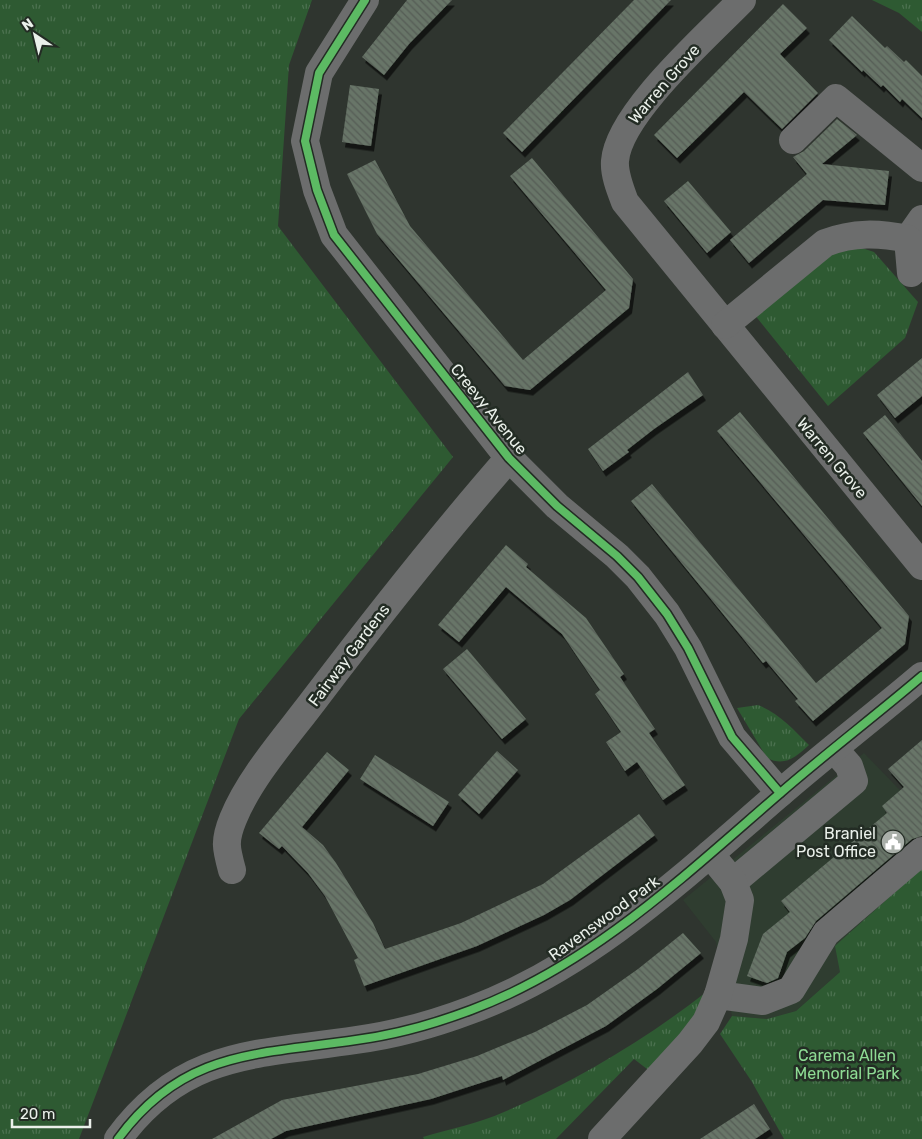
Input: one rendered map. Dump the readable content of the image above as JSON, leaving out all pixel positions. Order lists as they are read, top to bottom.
{
  "streets": {
    "street": [
      "Warren Grove",
      "Creevy Avenue",
      "Fairway Gardens",
      "Ravenswood Park"
    ]
  },
  "crossings": [
    ["Creevy Avenue", "Fairway Gardens"],
    ["Creevy Avenue", "Ravenswood Park"]
  ],
  "parks": ["Carema Allen Memorial Park"],
  "places": {
    "public building": ["Braniel Post Office"]
  },
  "scale_bar": "20 m",
  "north": "top left"
}
